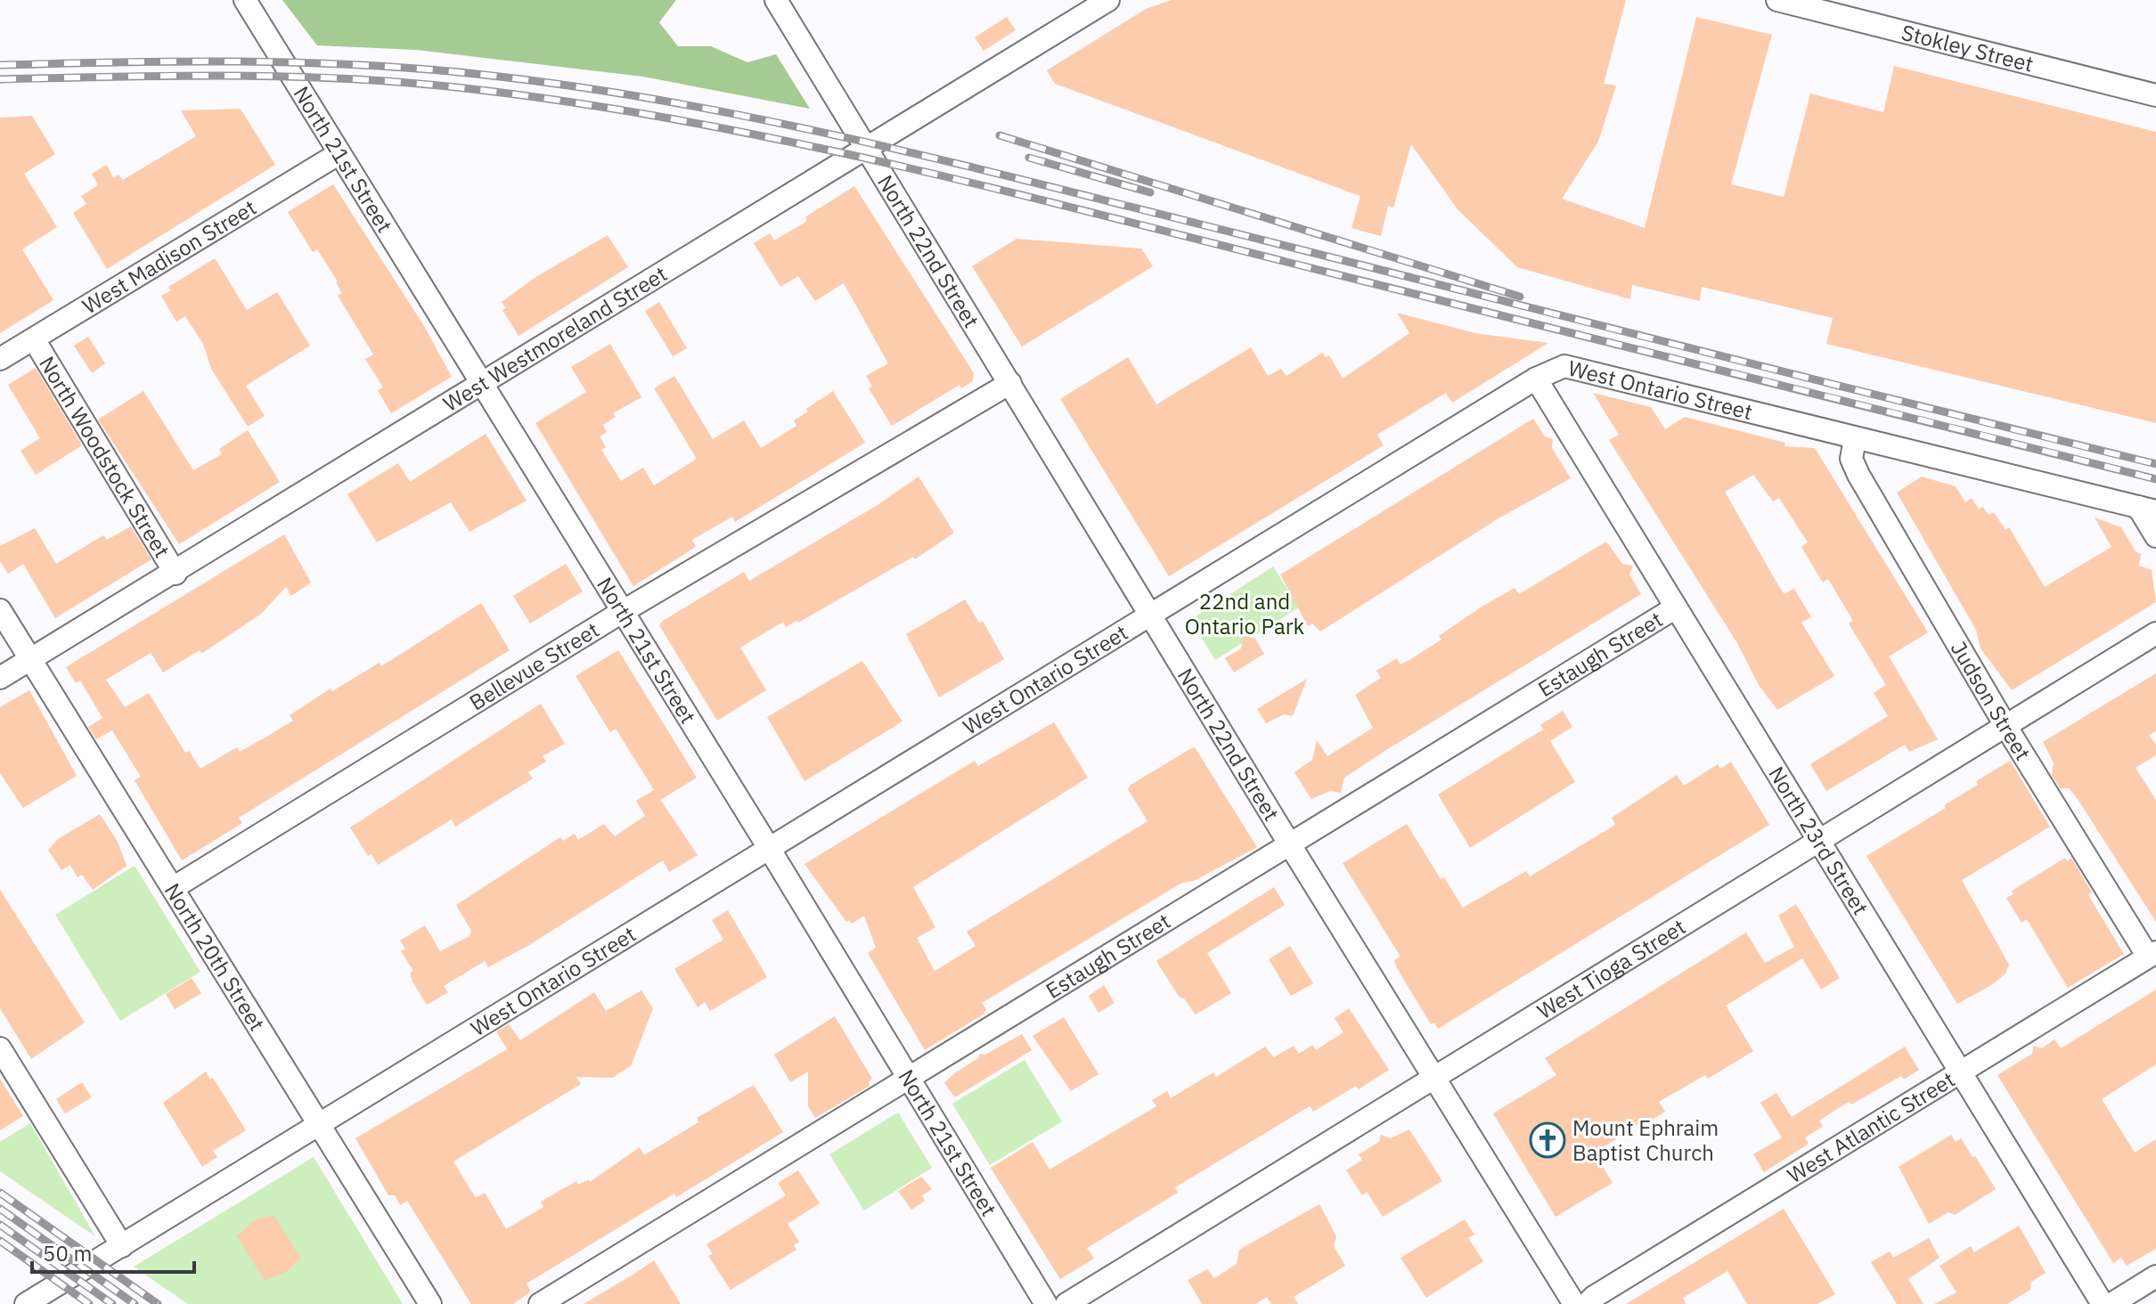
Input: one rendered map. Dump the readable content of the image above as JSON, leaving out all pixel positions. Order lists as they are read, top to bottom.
{
  "streets": {
    "street": [
      "Stokley Street",
      "North 21st Street",
      "North 22nd Street",
      "West Madison Street",
      "West Westmoreland Street",
      "West Ontario Street",
      "North Woodstock Street",
      "Estaugh Street",
      "Bellevue Street",
      "Judson Street",
      "North 23rd Street",
      "North 20th Street",
      "West Tioga Street",
      "West Atlantic Street"
    ]
  },
  "crossings": [
    ["North 21st Street", "West Madison Street"],
    ["North 21st Street", "West Westmoreland Street"],
    ["North 21st Street", "West Ontario Street"],
    ["North 21st Street", "Estaugh Street"],
    ["North 21st Street", "Bellevue Street"],
    ["North 22nd Street", "West Westmoreland Street"],
    ["North 22nd Street", "West Ontario Street"],
    ["North 22nd Street", "Estaugh Street"],
    ["North 22nd Street", "Bellevue Street"],
    ["North 22nd Street", "West Tioga Street"],
    ["West Madison Street", "North Woodstock Street"],
    ["West Westmoreland Street", "North Woodstock Street"],
    ["West Westmoreland Street", "North 20th Street"],
    ["West Ontario Street", "Judson Street"],
    ["West Ontario Street", "North 23rd Street"],
    ["West Ontario Street", "North 20th Street"],
    ["Estaugh Street", "North 23rd Street"],
    ["Bellevue Street", "North 20th Street"],
    ["Judson Street", "West Tioga Street"],
    ["Judson Street", "West Atlantic Street"],
    ["North 23rd Street", "West Tioga Street"],
    ["North 23rd Street", "West Atlantic Street"]
  ],
  "parks": ["22nd and Ontario Park"],
  "places": {
    "church": ["Mount Ephraim Baptist Church"]
  },
  "scale_bar": "50 m"
}
